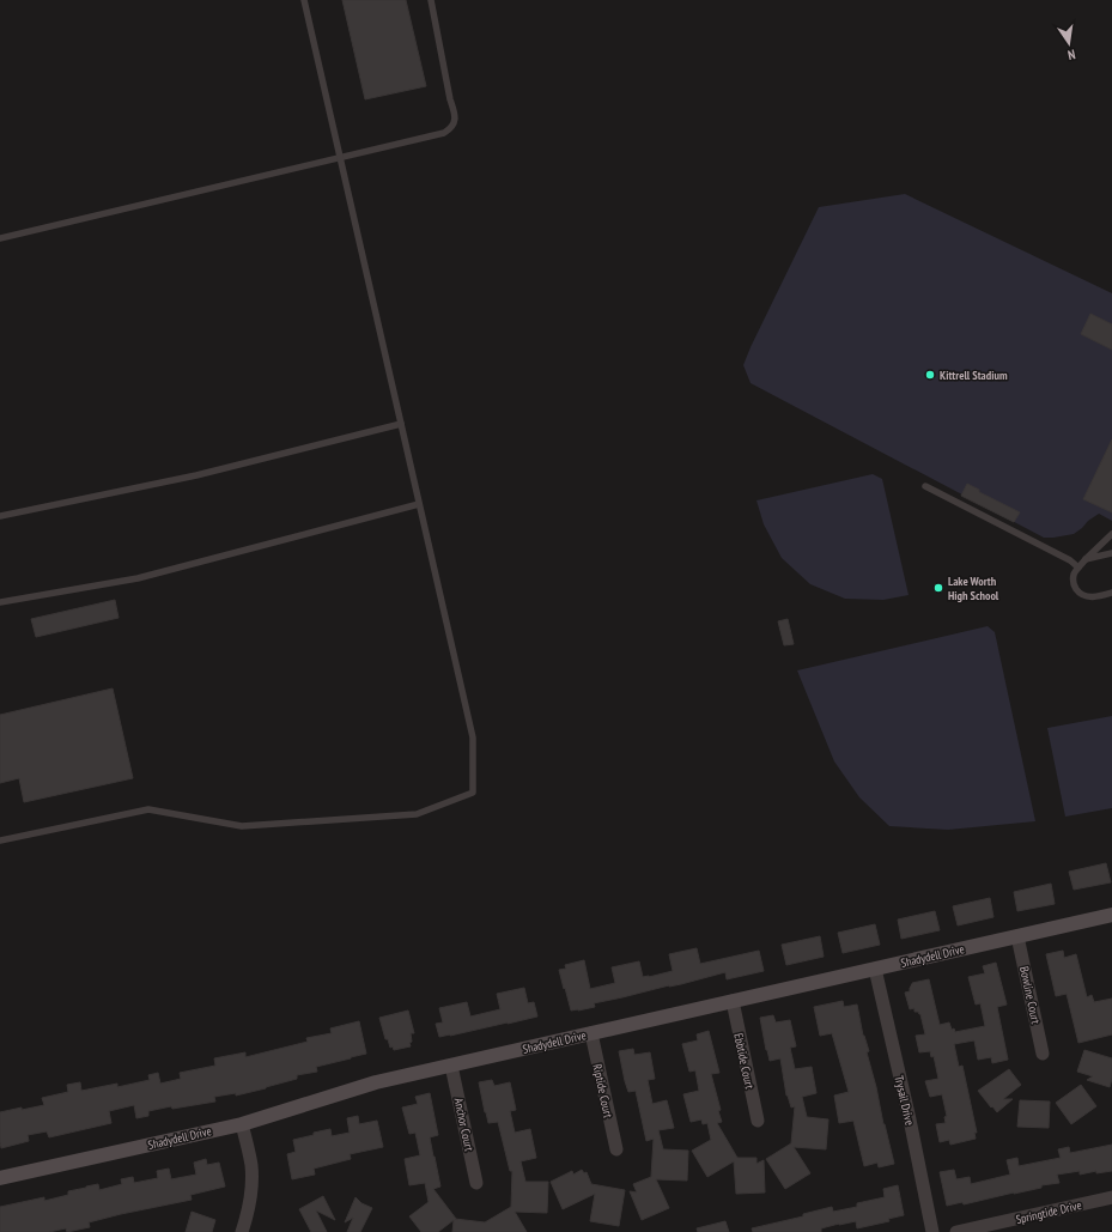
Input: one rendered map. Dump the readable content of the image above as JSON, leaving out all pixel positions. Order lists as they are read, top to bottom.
{
  "streets": {
    "street": [
      "Shadydell Drive",
      "Bowline Court",
      "Ebbtide Court",
      "Riptide Court",
      "Trysail Drive",
      "Anchor Court",
      "Springtide Drive"
    ]
  },
  "crossings": [
    ["Shadydell Drive", "Bowline Court"],
    ["Shadydell Drive", "Ebbtide Court"],
    ["Shadydell Drive", "Riptide Court"],
    ["Shadydell Drive", "Trysail Drive"],
    ["Shadydell Drive", "Anchor Court"]
  ],
  "places": ["Kittrell Stadium", "Lake Worth High School"],
  "north": "bottom"
}
